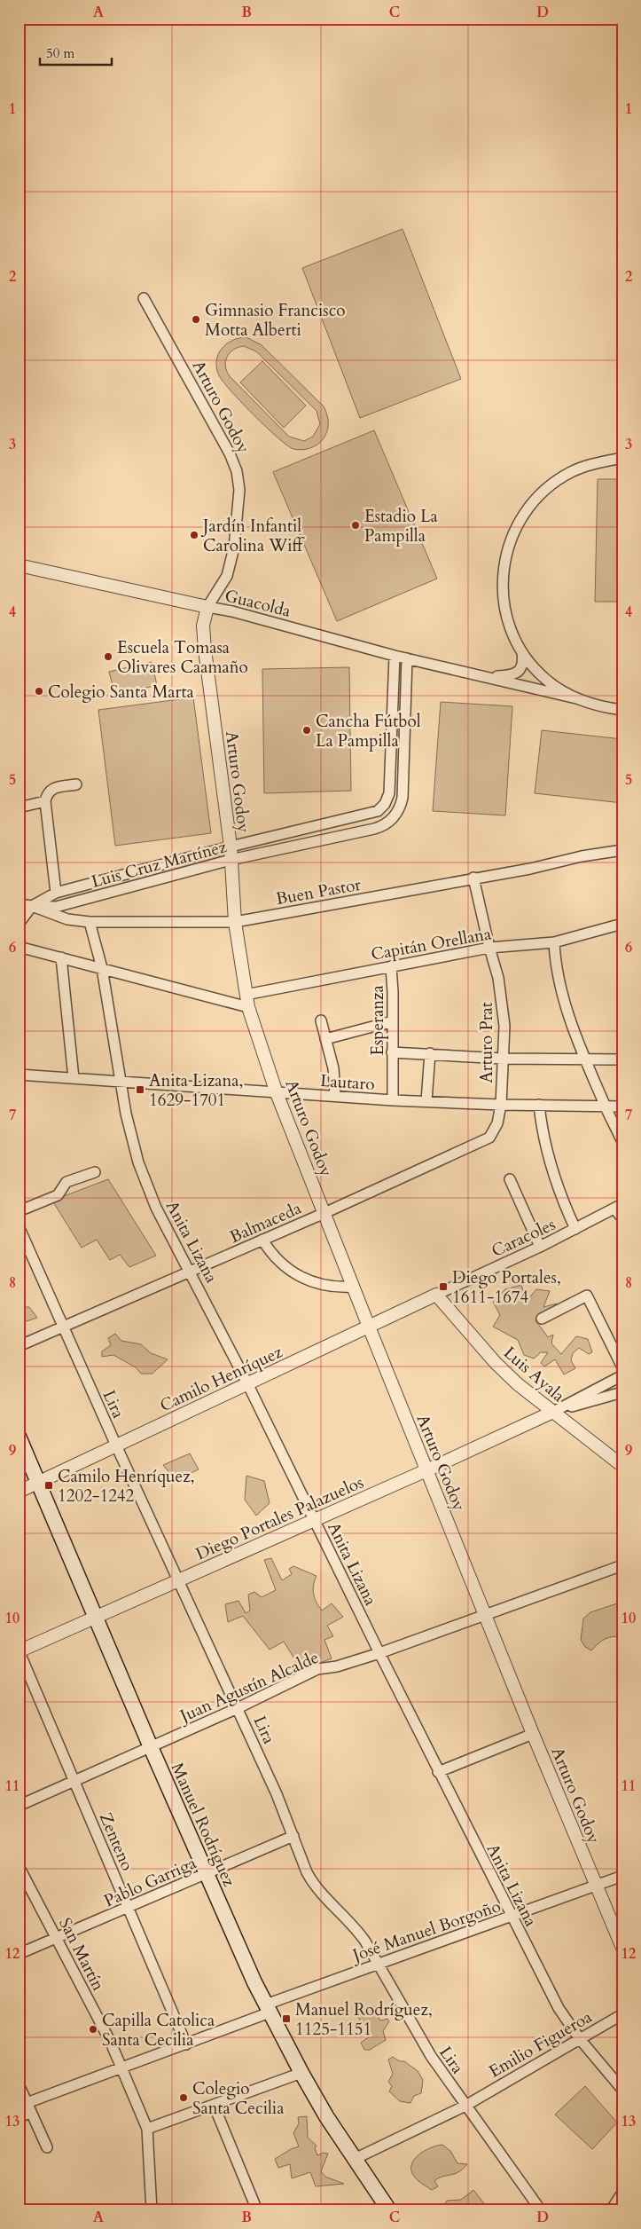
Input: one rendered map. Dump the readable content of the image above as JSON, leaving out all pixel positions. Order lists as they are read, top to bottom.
{
  "streets": {
    "main road": ["Manuel Rodríguez"],
    "street": [
      "Arturo Godoy",
      "Guacolda",
      "Luis Cruz Martínez",
      "Buen Pastor",
      "Capitán Orellana",
      "Esperanza",
      "Arturo Prat",
      "Lautaro",
      "Balmaceda",
      "Caracoles",
      "Anita Lizana",
      "Luis Ayala",
      "Camilo Henríquez",
      "Lira",
      "Diego Portales Palazuelos",
      "Juan Agustín Alcalde",
      "Zenteno",
      "Pablo Garriga",
      "José Manuel Borgoño",
      "San Martín",
      "Emilio Figueroa"
    ]
  },
  "crossings": [
    ["Arturo Godoy", "Guacolda"],
    ["Arturo Godoy", "Luis Cruz Martínez"],
    ["Arturo Godoy", "Buen Pastor"],
    ["Arturo Godoy", "Capitán Orellana"],
    ["Arturo Godoy", "Lautaro"],
    ["Arturo Godoy", "Balmaceda"],
    ["Arturo Godoy", "Camilo Henríquez"],
    ["Arturo Godoy", "Diego Portales Palazuelos"],
    ["Arturo Godoy", "Juan Agustín Alcalde"],
    ["Arturo Godoy", "José Manuel Borgoño"],
    ["Guacolda", "Luis Cruz Martínez"],
    ["Luis Cruz Martínez", "Buen Pastor"],
    ["Buen Pastor", "Arturo Prat"],
    ["Buen Pastor", "Anita Lizana"],
    ["Capitán Orellana", "Esperanza"],
    ["Capitán Orellana", "Arturo Prat"],
    ["Esperanza", "Lautaro"],
    ["Arturo Prat", "Lautaro"],
    ["Arturo Prat", "Balmaceda"],
    ["Lautaro", "Balmaceda"],
    ["Lautaro", "Anita Lizana"],
    ["Balmaceda", "Anita Lizana"],
    ["Balmaceda", "Lira"],
    ["Caracoles", "Luis Ayala"],
    ["Caracoles", "Camilo Henríquez"],
    ["Anita Lizana", "Camilo Henríquez"],
    ["Anita Lizana", "Diego Portales Palazuelos"],
    ["Anita Lizana", "Juan Agustín Alcalde"],
    ["Anita Lizana", "José Manuel Borgoño"],
    ["Anita Lizana", "Emilio Figueroa"],
    ["Luis Ayala", "Camilo Henríquez"],
    ["Luis Ayala", "Diego Portales Palazuelos"],
    ["Camilo Henríquez", "Lira"],
    ["Camilo Henríquez", "Manuel Rodríguez"],
    ["Lira", "Diego Portales Palazuelos"],
    ["Lira", "Juan Agustín Alcalde"],
    ["Lira", "Pablo Garriga"],
    ["Lira", "José Manuel Borgoño"],
    ["Lira", "Emilio Figueroa"],
    ["Diego Portales Palazuelos", "Manuel Rodríguez"],
    ["Diego Portales Palazuelos", "Zenteno"],
    ["Juan Agustín Alcalde", "Manuel Rodríguez"],
    ["Juan Agustín Alcalde", "Zenteno"],
    ["Manuel Rodríguez", "Pablo Garriga"],
    ["Manuel Rodríguez", "José Manuel Borgoño"],
    ["Manuel Rodríguez", "Emilio Figueroa"],
    ["Zenteno", "Pablo Garriga"],
    ["Zenteno", "José Manuel Borgoño"],
    ["Pablo Garriga", "San Martín"],
    ["José Manuel Borgoño", "San Martín"]
  ],
  "places": {
    "other": [
      "Gimnasio Francisco Motta Alberti",
      "Estadio La Pampilla",
      "Jardín Infantil Carolina Wiff",
      "Escuela Tomasa Olivares Caamaño",
      "Colegio Santa Marta",
      "Cancha Fútbol La Pampilla",
      "Capilla Catolica Santa Cecilia",
      "Colegio Santa Cecilia"
    ],
    "transit": [
      "Anita Lizana, 1629-1701",
      "Diego Portales, 1611-1674",
      "Camilo Henríquez, 1202-1242",
      "Manuel Rodríguez, 1125-1151"
    ]
  },
  "scale_bar": "50 m",
  "grid": {
    "columns": [
      "A",
      "B",
      "C",
      "D"
    ],
    "rows": [
      "1",
      "2",
      "3",
      "4",
      "5",
      "6",
      "7",
      "8",
      "9",
      "10",
      "11",
      "12",
      "13"
    ]
  }
}
